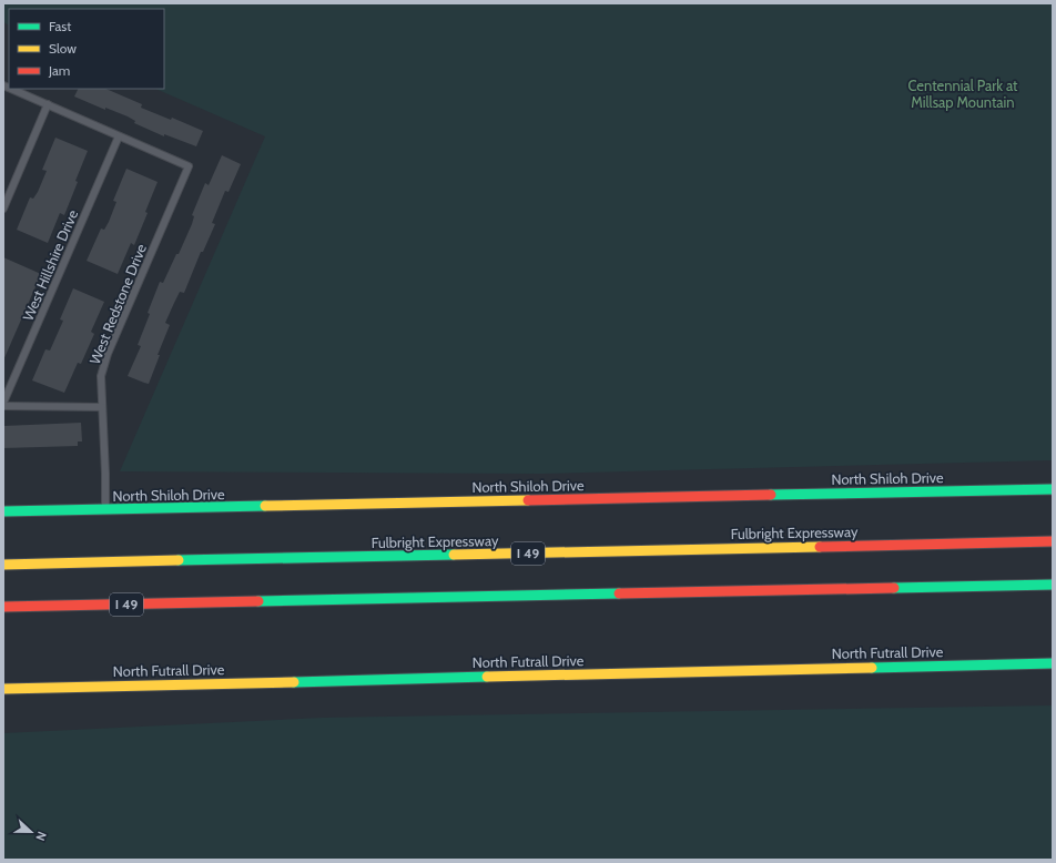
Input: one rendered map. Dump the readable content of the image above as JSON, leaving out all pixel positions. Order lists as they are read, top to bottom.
{
  "streets": {
    "main road": [
      "North Shiloh Drive",
      "Fulbright Expressway",
      "I 49",
      "North Futrall Drive"
    ],
    "lane": ["West Hillshire Drive", "West Redstone Drive"]
  },
  "crossings": [
    ["West Hillshire Drive", "West Redstone Drive"],
    ["West Redstone Drive", "North Shiloh Drive"]
  ],
  "parks": ["Centennial Park at Millsap Mountain"],
  "legend": ["Fast", "Slow", "Jam"],
  "north": "right"
}
